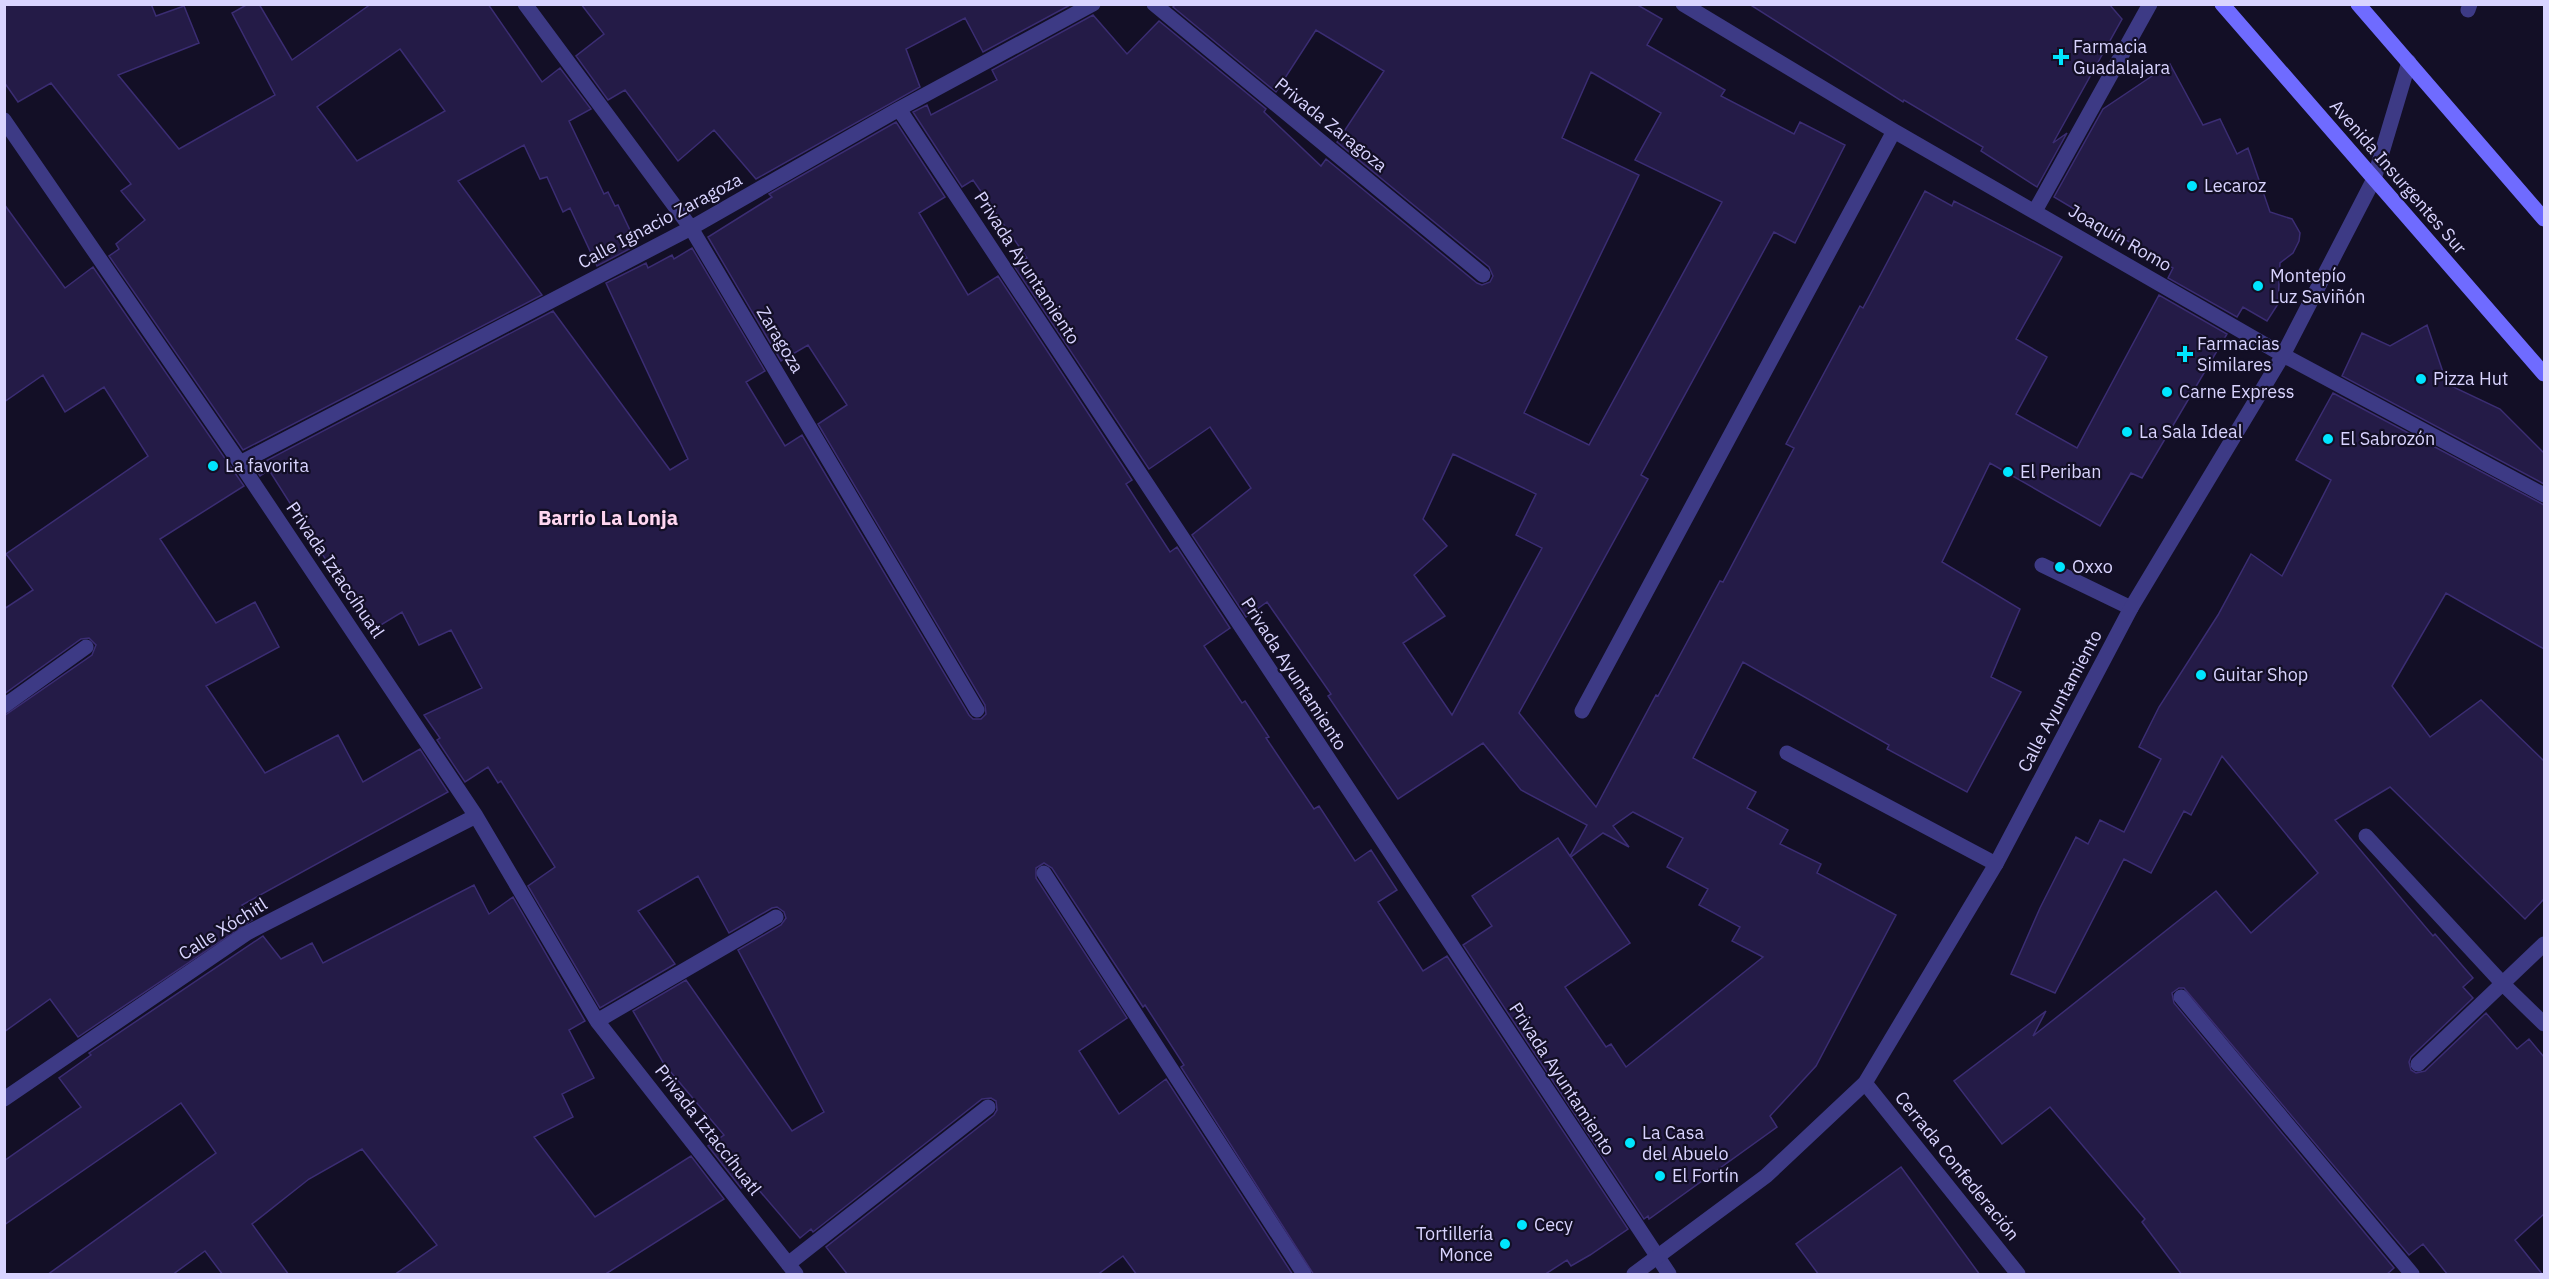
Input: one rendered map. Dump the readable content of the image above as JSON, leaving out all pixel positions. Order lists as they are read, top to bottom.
{
  "streets": {
    "main road": ["Avenida Insurgentes Sur"],
    "street": [
      "Privada Zaragoza",
      "Calle Ignacio Zaragoza",
      "Joaquín Romo",
      "Privada Ayuntamiento",
      "Zaragoza",
      "Privada Iztaccíhuatl",
      "Calle Ayuntamiento",
      "Calle Xóchitl",
      "Cerrada Confederación"
    ]
  },
  "crossings": [
    ["Avenida Insurgentes Sur", "Calle Ayuntamiento"],
    ["Calle Ignacio Zaragoza", "Privada Ayuntamiento"],
    ["Calle Ignacio Zaragoza", "Zaragoza"],
    ["Calle Ignacio Zaragoza", "Privada Iztaccíhuatl"],
    ["Joaquín Romo", "Calle Ayuntamiento"],
    ["Privada Ayuntamiento", "Calle Ayuntamiento"],
    ["Privada Iztaccíhuatl", "Calle Xóchitl"],
    ["Calle Ayuntamiento", "Cerrada Confederación"]
  ],
  "districts": ["Barrio La Lonja"],
  "places": {
    "health": ["Farmacia Guadalajara", "Farmacias Similares"],
    "other": [
      "Lecaroz",
      "Montepío Luz Saviñón",
      "Pizza Hut",
      "Carne Express",
      "La Sala Ideal",
      "El Sabrozón",
      "La favorita",
      "El Periban",
      "Oxxo",
      "Guitar Shop",
      "La Casa del Abuelo",
      "El Fortín",
      "Cecy",
      "Tortillería Monce"
    ]
  }
}
